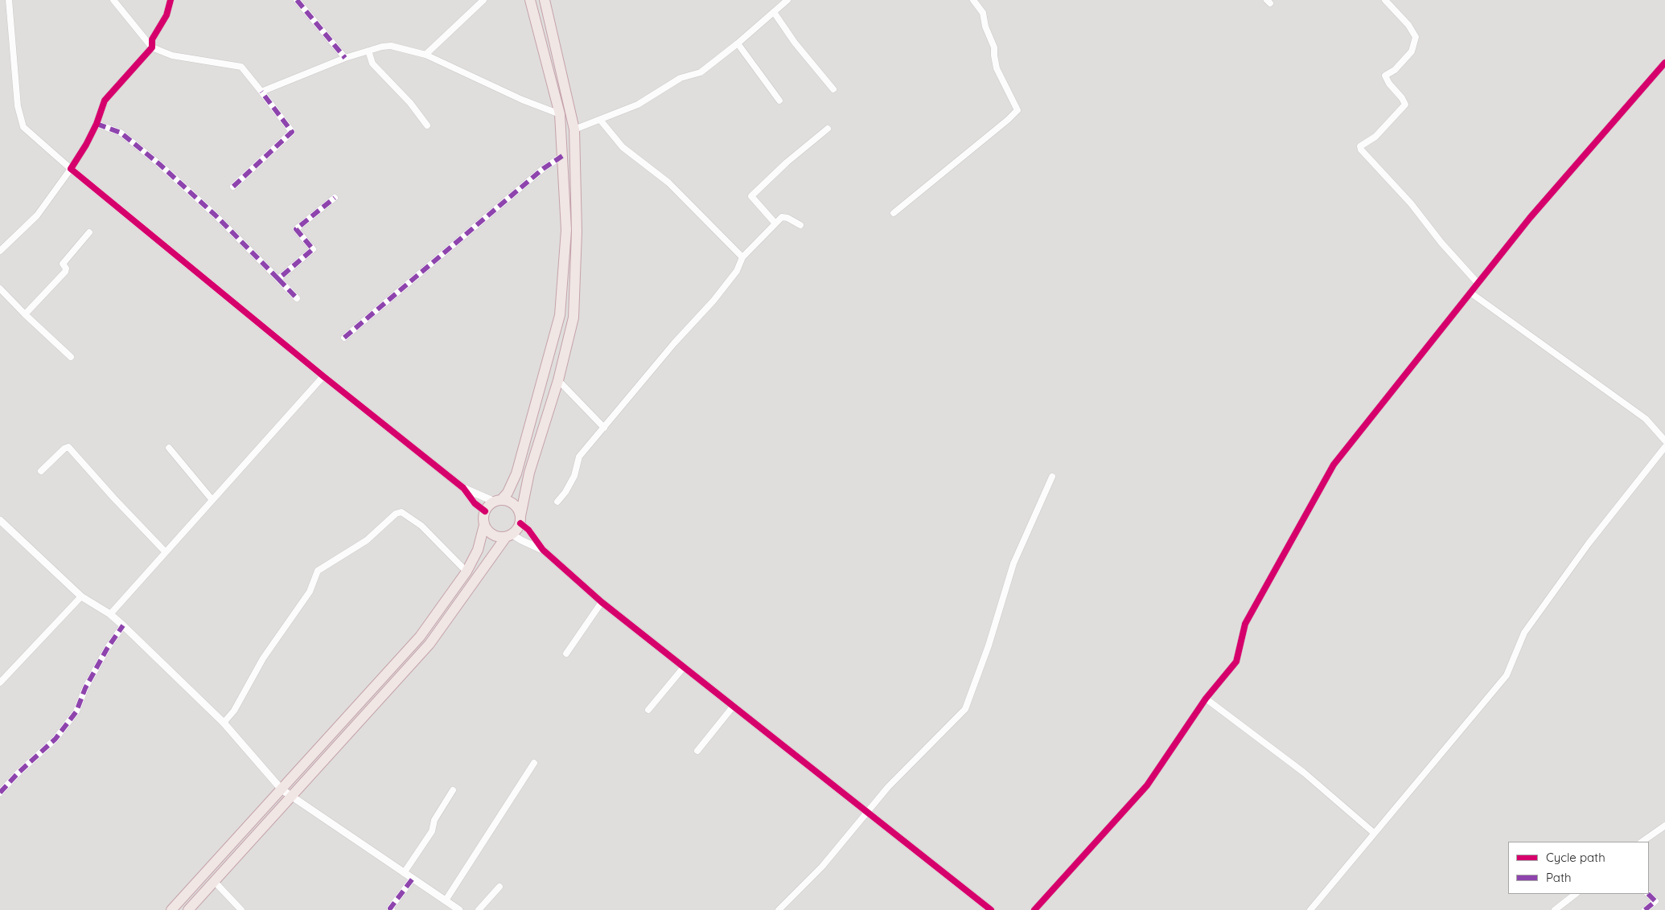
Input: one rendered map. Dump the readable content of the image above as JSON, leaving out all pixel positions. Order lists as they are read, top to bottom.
{
  "legend": ["Cycle path", "Path"]
}
